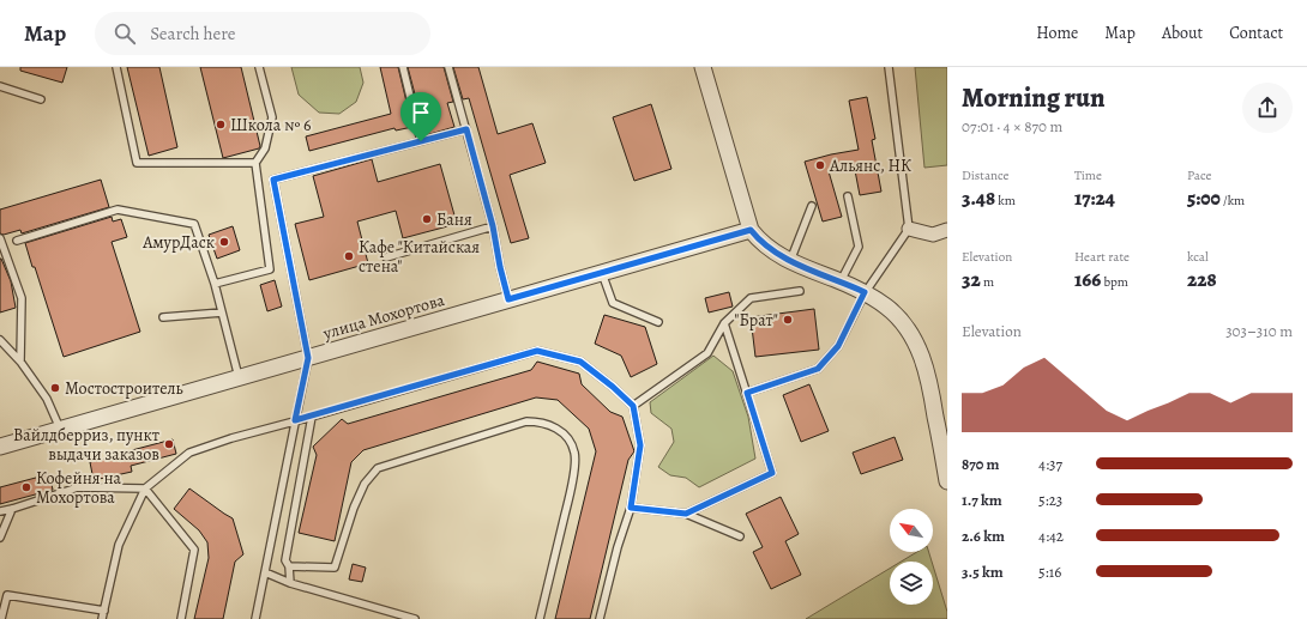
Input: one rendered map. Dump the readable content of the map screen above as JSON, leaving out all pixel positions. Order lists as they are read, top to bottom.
{
  "streets": {
    "street": ["улица Мохортова"]
  },
  "places": [
    "Школа № 6",
    "Альянс, НК",
    "Баня",
    "АмурДаск",
    "Кафе \"Китайская стена\"",
    "\"Брат\"",
    "Мостостроитель",
    "Вайлдберриз, пункт выдачи заказов",
    "Кофейня на Мохортова"
  ],
  "north": "top left",
  "page": {
    "header": "Map",
    "search": "Search here",
    "nav": [
      "Home",
      "Map",
      "About",
      "Contact"
    ],
    "heading": ["Morning run", "07:01 · 4 × 870 m"],
    "stats": [
      ["Distance", "3.48 km"],
      ["Time", "17:24"],
      ["Pace", "5:00 /km"],
      ["Elevation", "32 m"],
      ["Heart rate", "166 bpm"],
      ["kcal", "228"]
    ],
    "chart": ["Elevation", "303–310 m"],
    "list": [
      {
        "name": "870 m",
        "note": "4:37"
      },
      {
        "name": "1.7 km",
        "note": "5:23"
      },
      {
        "name": "2.6 km",
        "note": "4:42"
      },
      {
        "name": "3.5 km",
        "note": "5:16"
      }
    ]
  }
}
